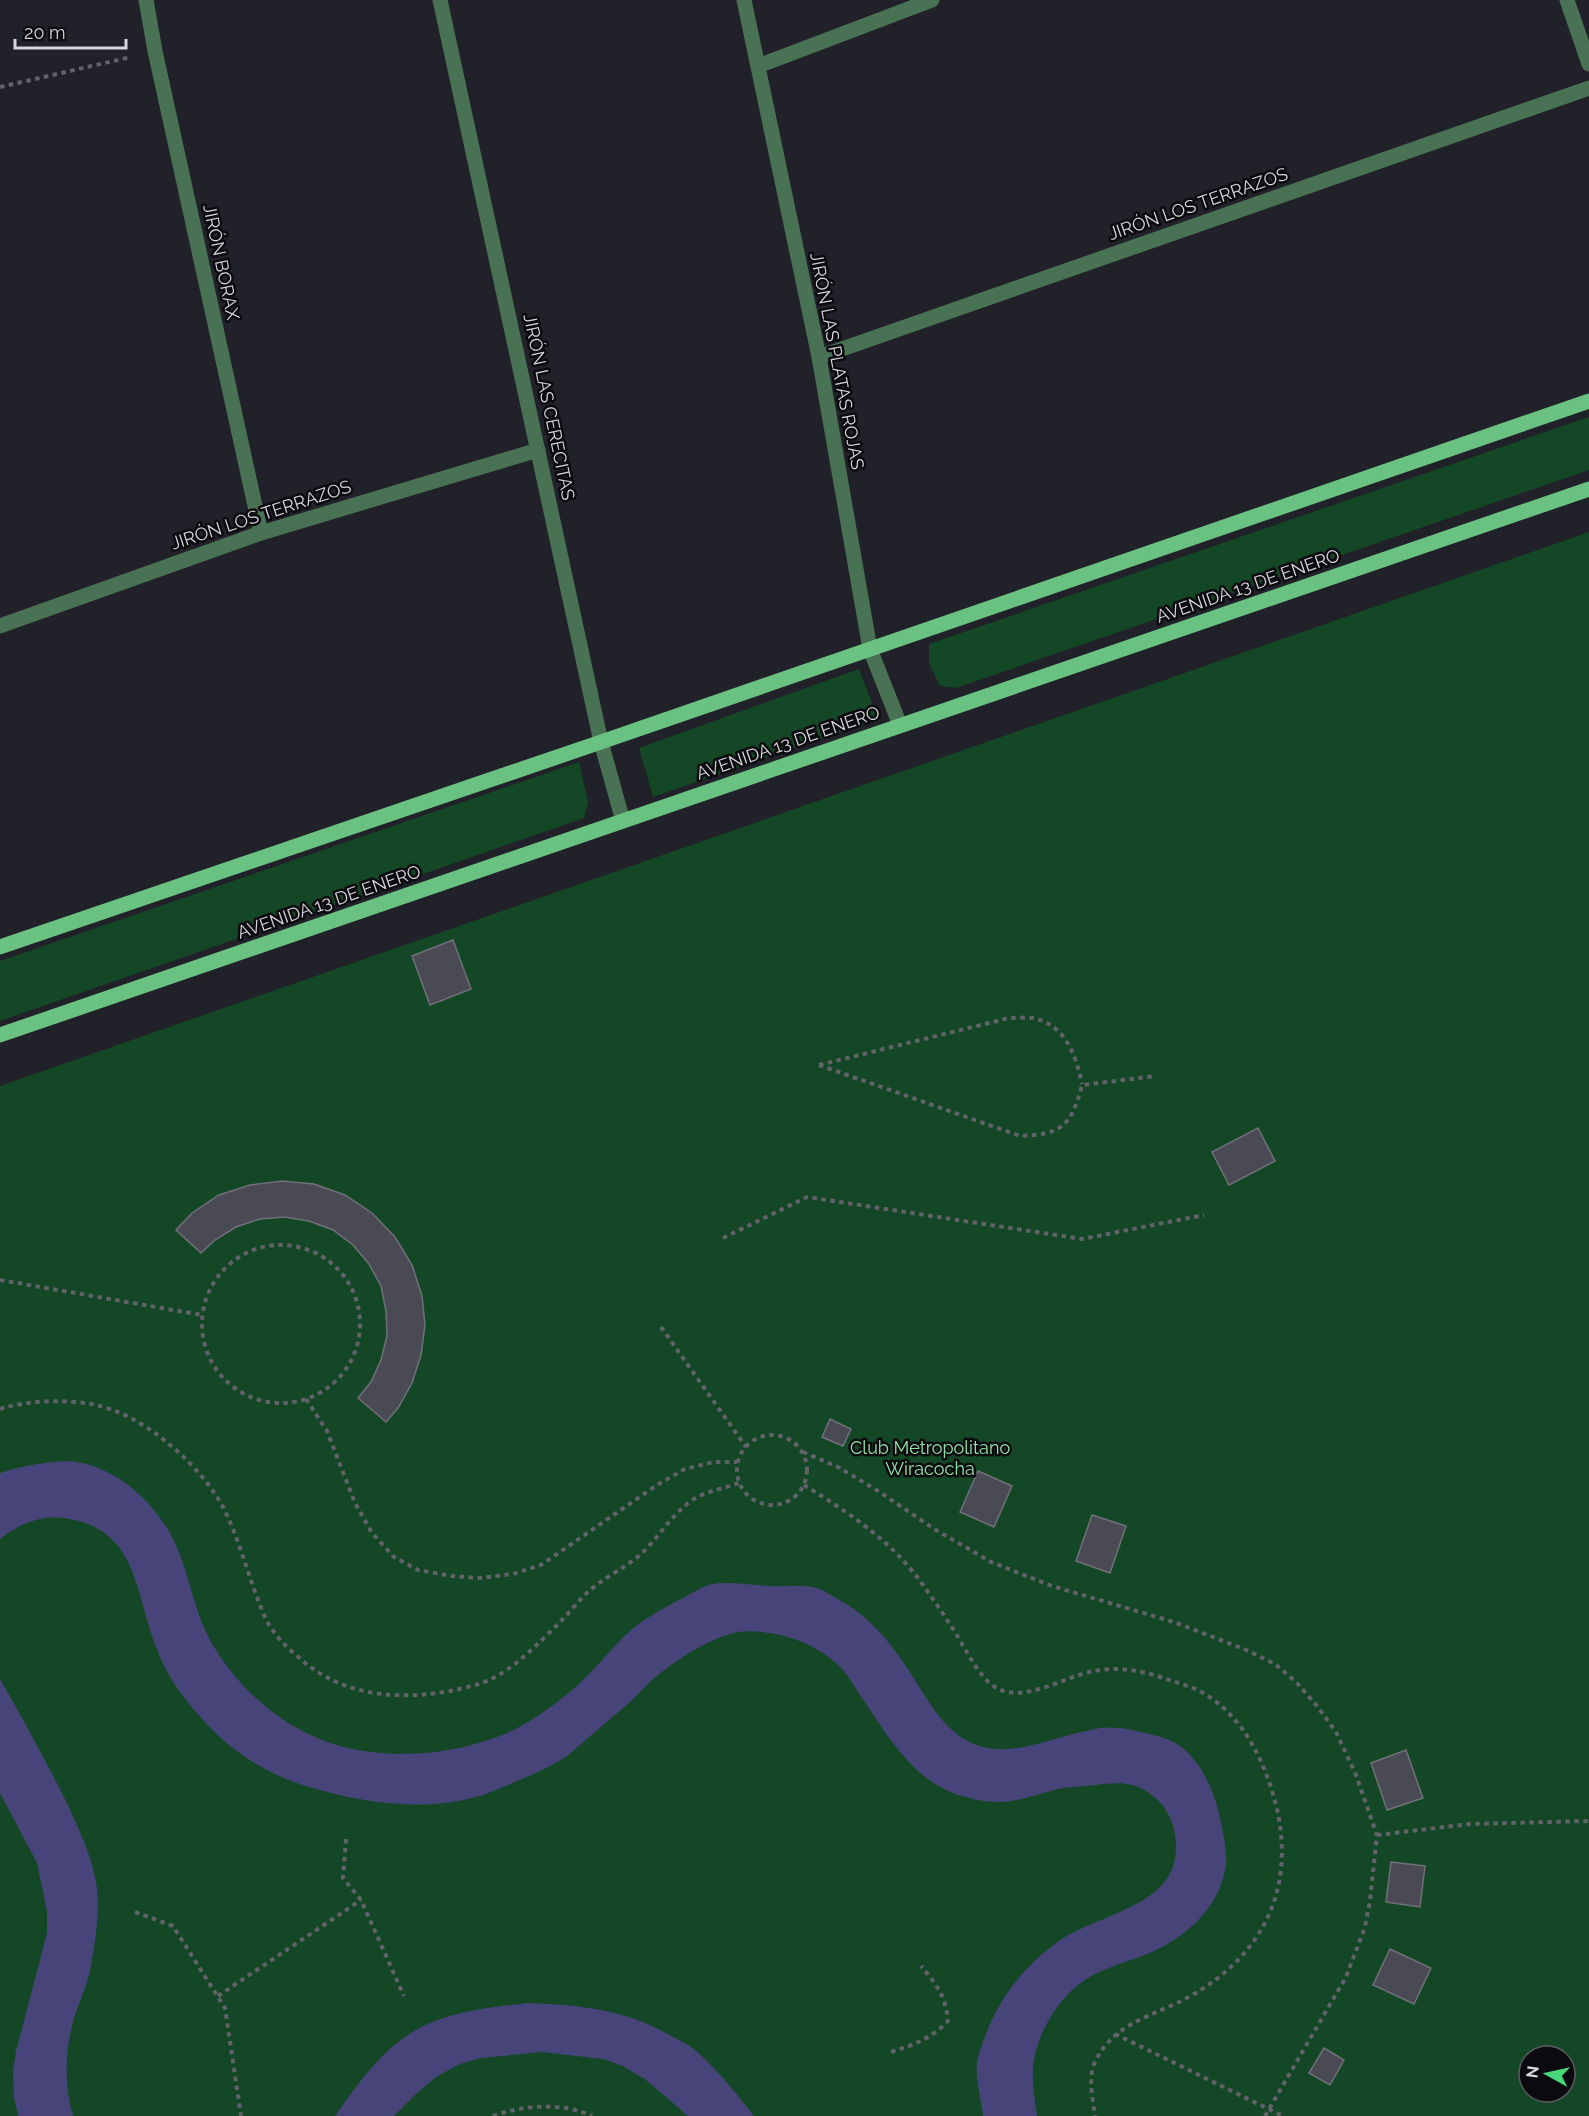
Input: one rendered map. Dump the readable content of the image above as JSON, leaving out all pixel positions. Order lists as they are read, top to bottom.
{
  "streets": {
    "main road": ["AVENIDA 13 DE ENERO"],
    "street": [
      "JIRÓN LOS TERRAZOS",
      "JIRÓN BORAX",
      "JIRÓN LAS PLATAS ROJAS",
      "JIRÓN LAS CERECITAS"
    ]
  },
  "crossings": [
    ["JIRÓN LOS TERRAZOS", "JIRÓN BORAX"],
    ["JIRÓN LOS TERRAZOS", "JIRÓN LAS PLATAS ROJAS"],
    ["JIRÓN LOS TERRAZOS", "JIRÓN LAS CERECITAS"],
    ["JIRÓN LAS PLATAS ROJAS", "AVENIDA 13 DE ENERO"],
    ["JIRÓN LAS CERECITAS", "AVENIDA 13 DE ENERO"]
  ],
  "parks": ["Club Metropolitano Wiracocha"],
  "scale_bar": "20 m",
  "north": "left"
}
